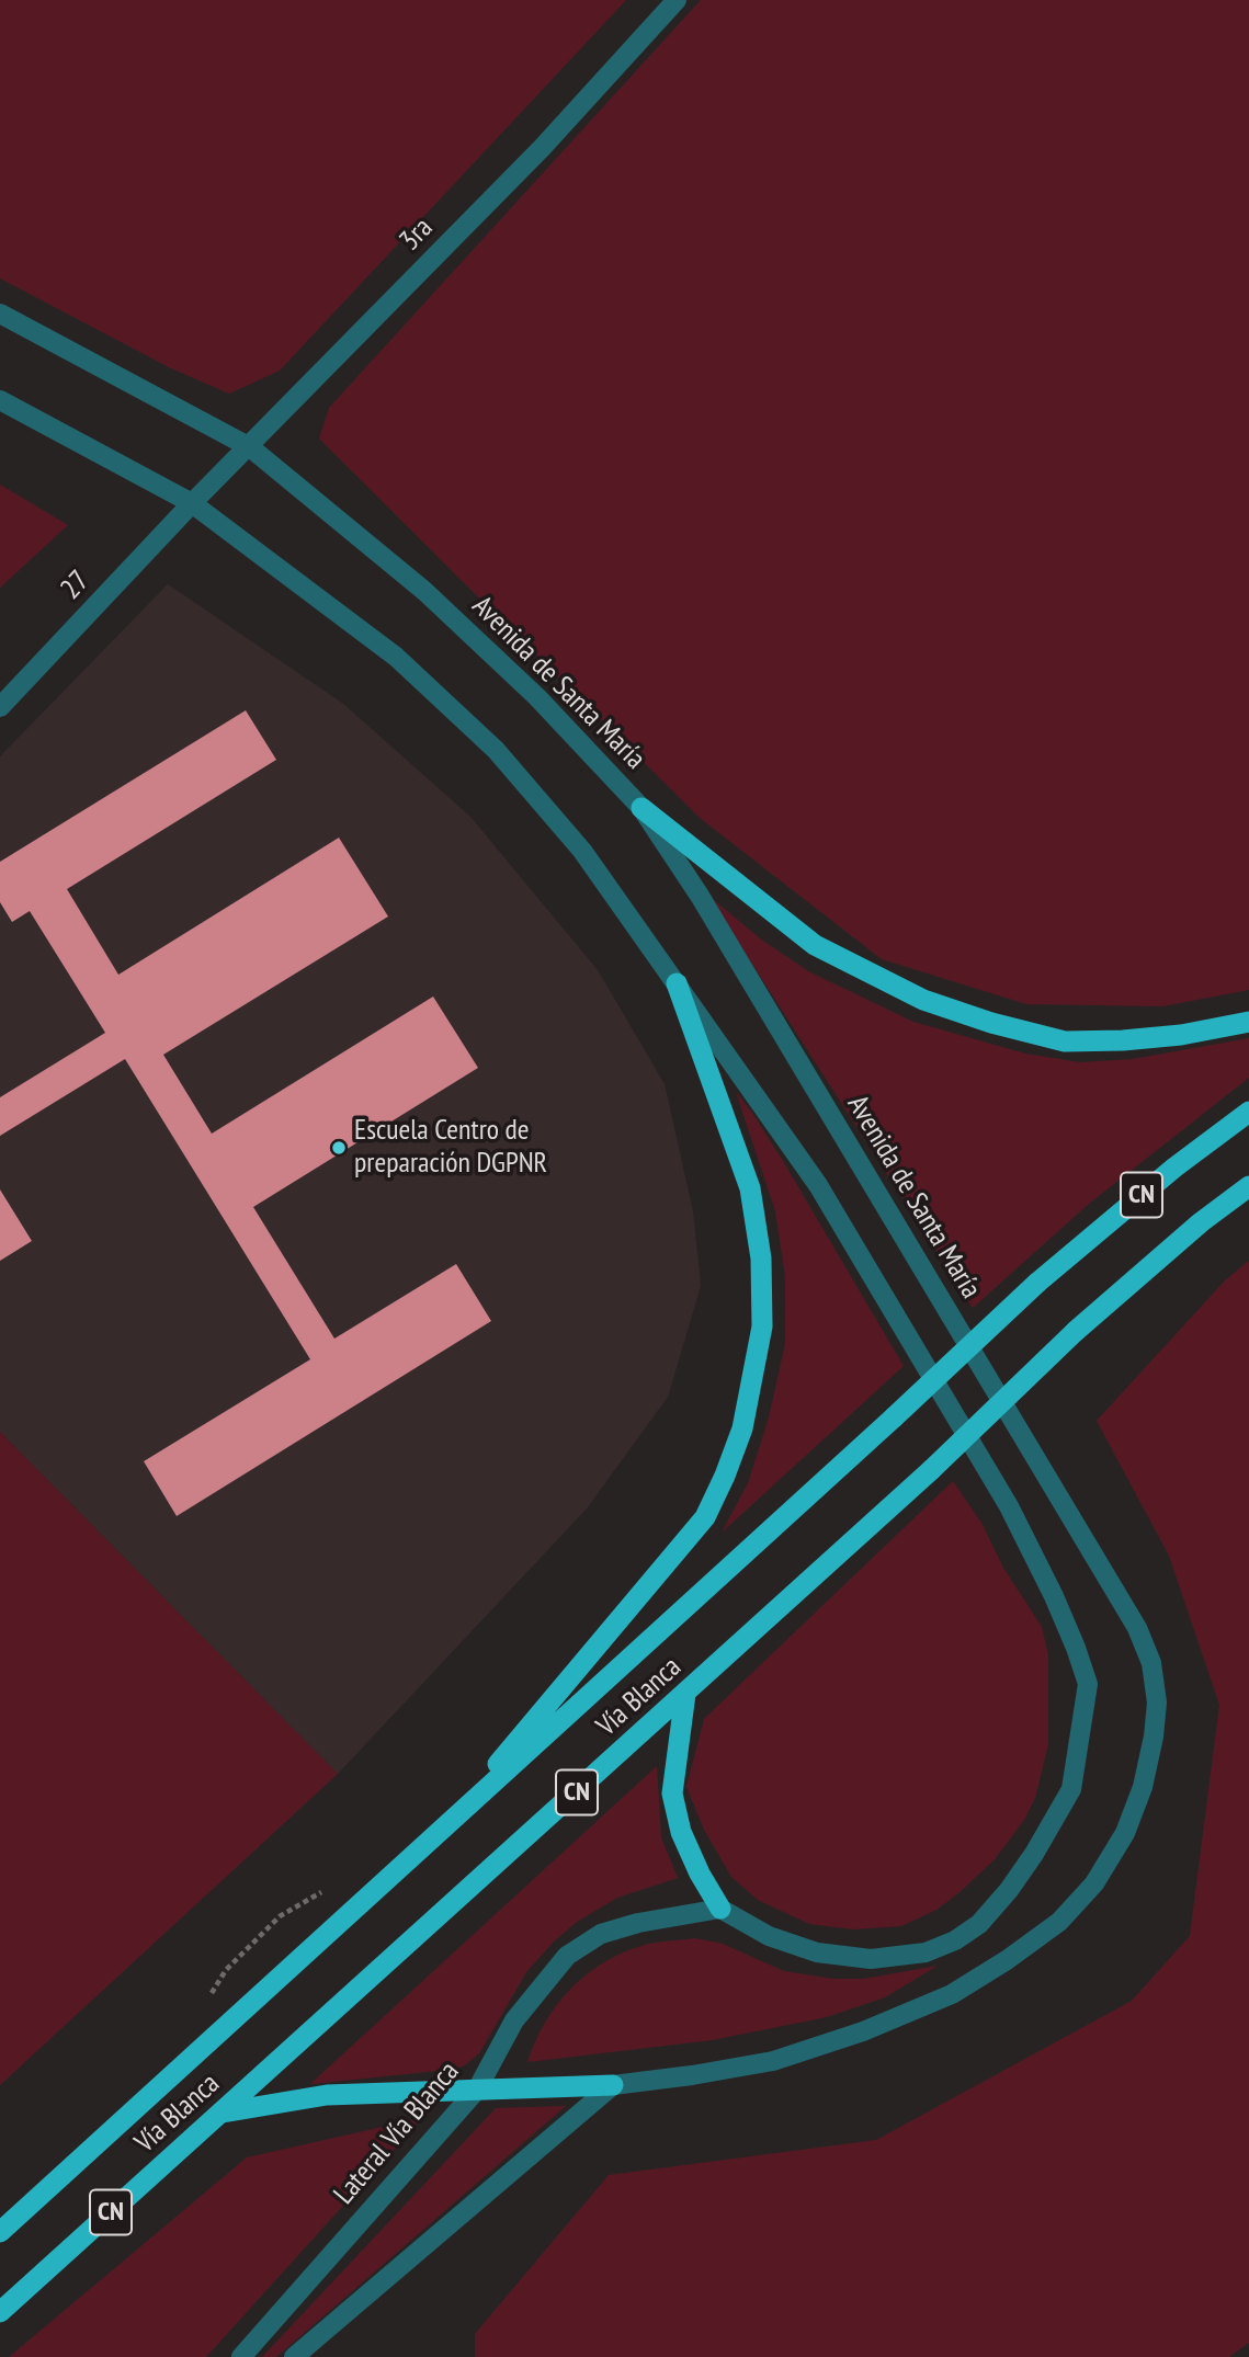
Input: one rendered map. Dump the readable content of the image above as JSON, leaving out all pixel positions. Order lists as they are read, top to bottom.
{
  "streets": {
    "highway": ["CN", "Vía Blanca"],
    "street": [
      "3ra",
      "27",
      "Avenida de Santa María",
      "Lateral Vía Blanca"
    ]
  },
  "crossings": [
    ["3ra", "27"],
    ["3ra", "Avenida de Santa María"]
  ],
  "places": ["Escuela Centro de preparación DGPNR"]
}
